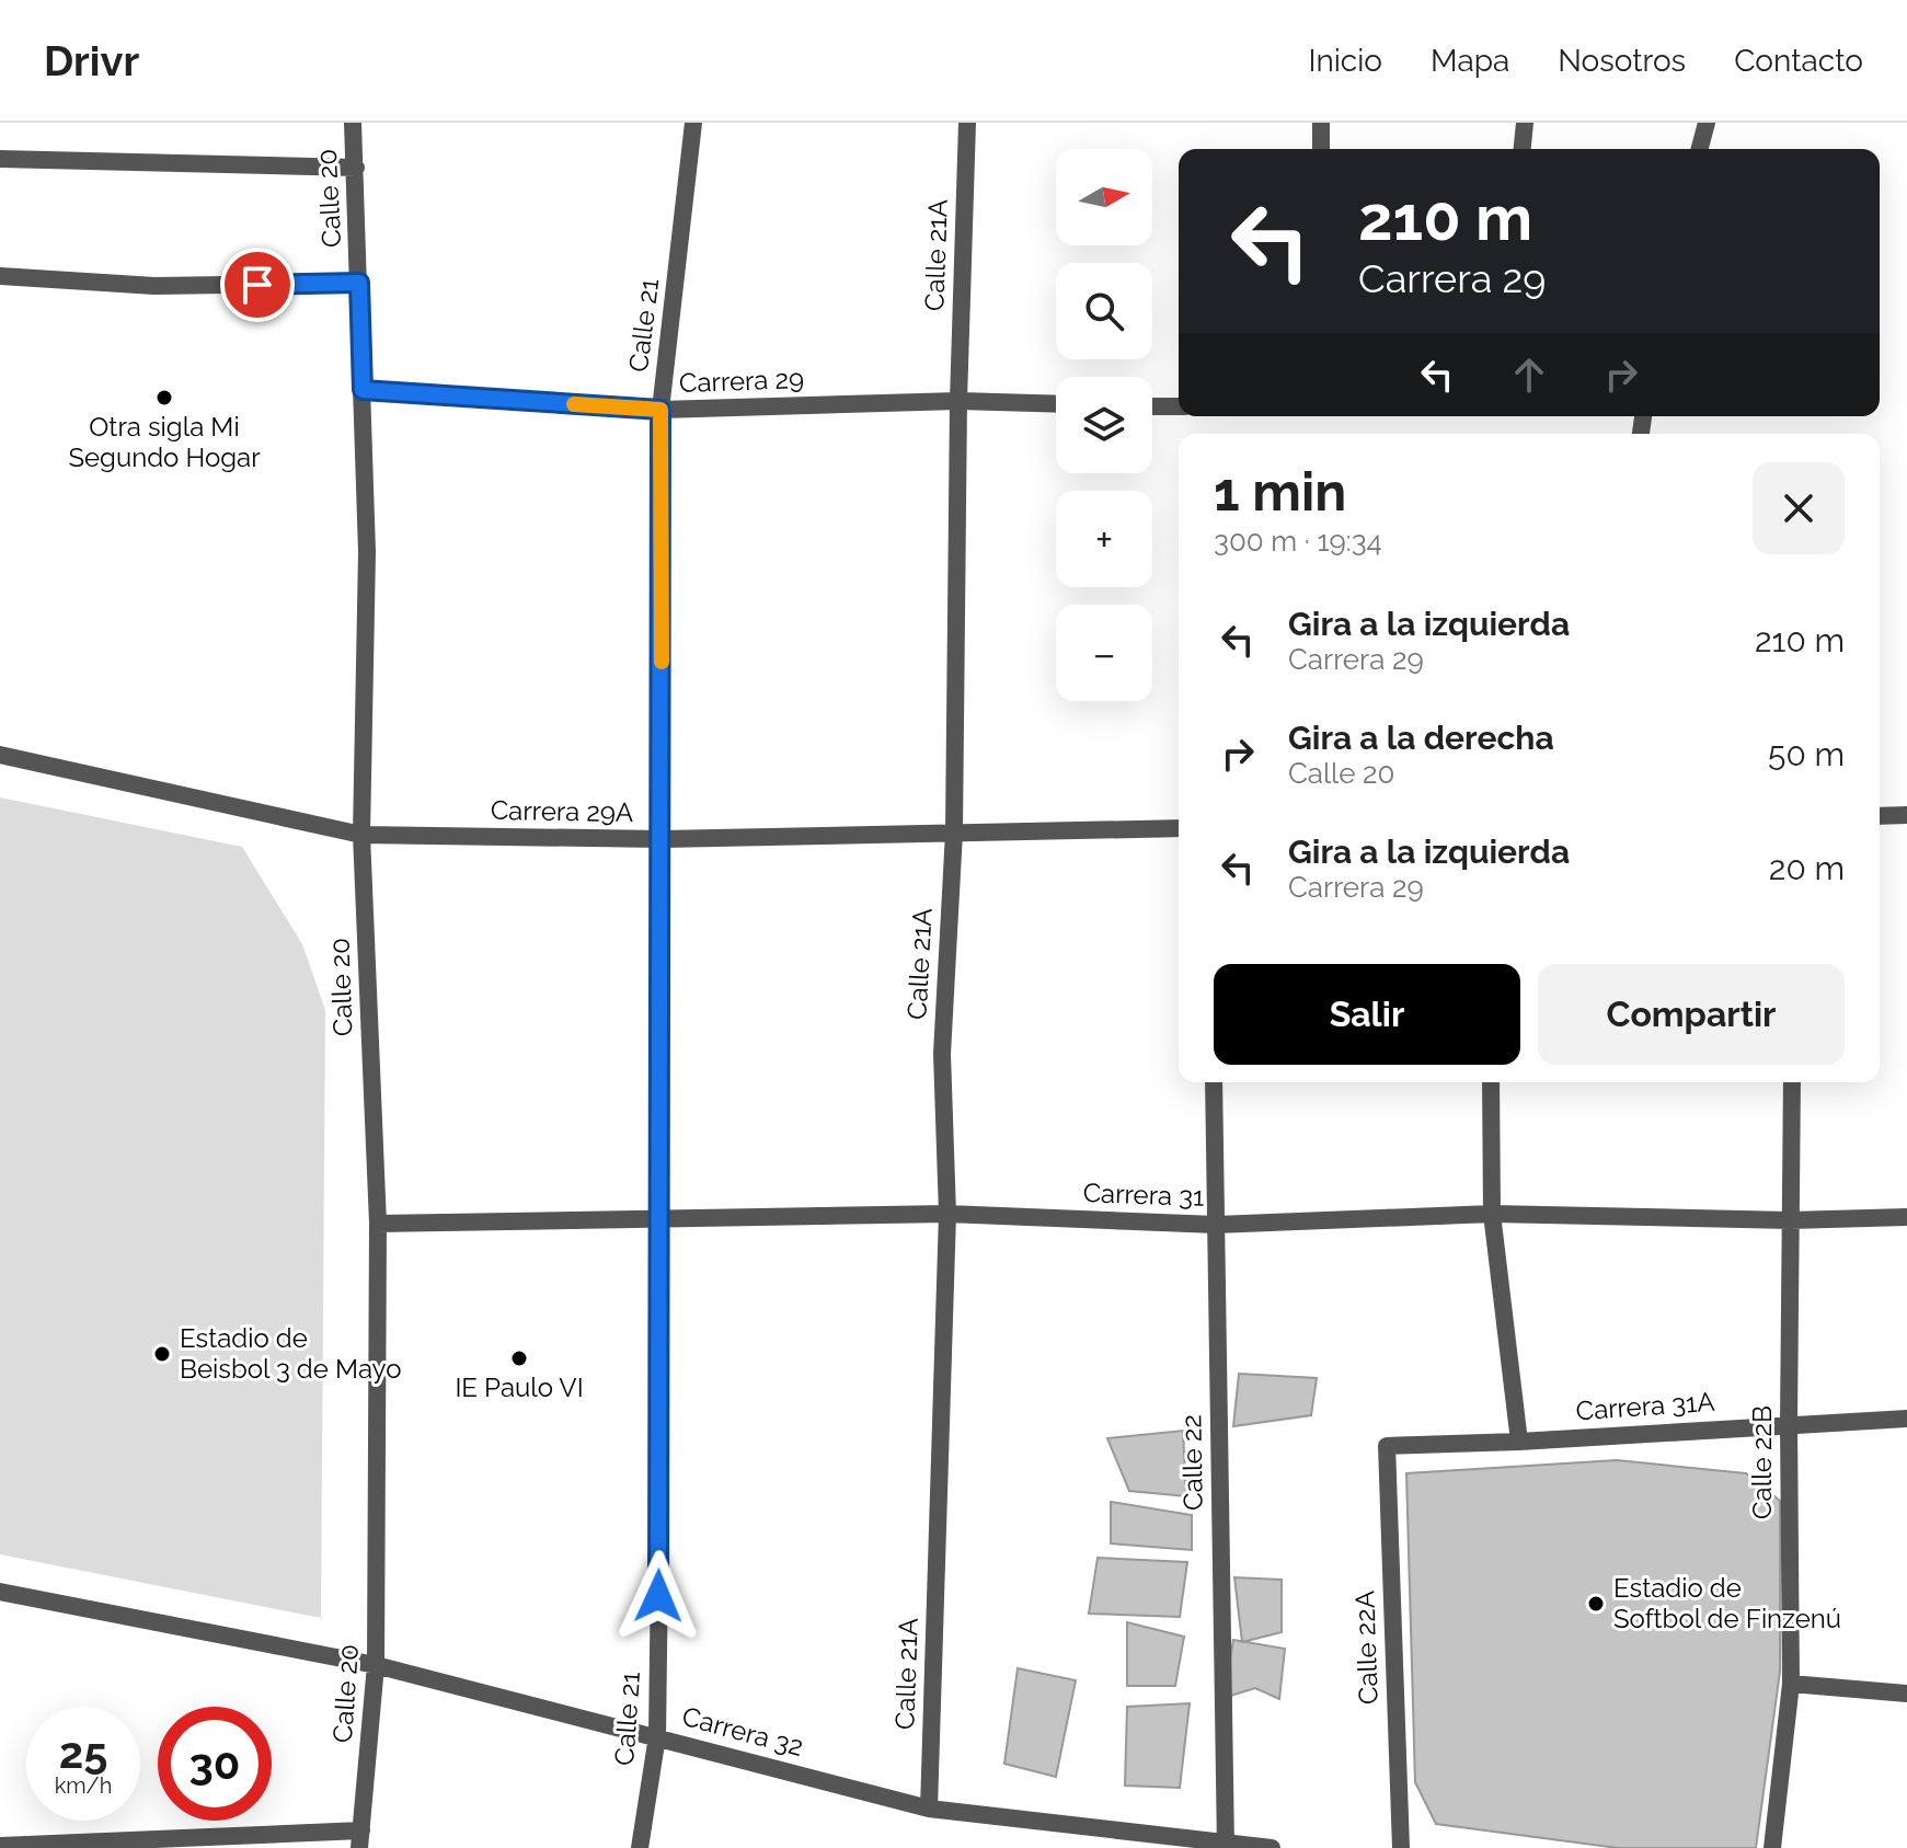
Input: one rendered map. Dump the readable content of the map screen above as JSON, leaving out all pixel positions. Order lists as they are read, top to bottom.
{
  "streets": {
    "street": [
      "Calle 20",
      "Calle 21A",
      "Calle 21",
      "Carrera 29",
      "Carrera 29A",
      "Carrera 31",
      "Carrera 31A",
      "Calle 22",
      "Calle 22B",
      "Calle 22A",
      "Carrera 32"
    ]
  },
  "crossings": [
    ["Calle 20", "Carrera 29"],
    ["Calle 20", "Carrera 29A"],
    ["Calle 20", "Carrera 31"],
    ["Calle 20", "Carrera 32"],
    ["Calle 21A", "Carrera 29"],
    ["Calle 21A", "Carrera 29A"],
    ["Calle 21A", "Carrera 31"],
    ["Calle 21A", "Carrera 32"],
    ["Calle 21", "Carrera 29"],
    ["Calle 21", "Carrera 29A"],
    ["Calle 21", "Carrera 31"],
    ["Calle 21", "Carrera 32"],
    ["Carrera 31", "Calle 22"],
    ["Carrera 31", "Calle 22B"],
    ["Carrera 31A", "Calle 22B"],
    ["Carrera 31A", "Calle 22A"],
    ["Calle 22", "Carrera 32"]
  ],
  "places": [
    "Otra sigla Mi Segundo Hogar",
    "Estadio de Beisbol 3 de Mayo",
    "IE Paulo VI",
    "Estadio de Softbol de Finzenú"
  ],
  "north": "right",
  "page": {
    "header": "Drivr",
    "nav": [
      "Inicio",
      "Mapa",
      "Nosotros",
      "Contacto"
    ],
    "map_buttons": ["+", "−"],
    "turn": ["210 m", "Carrera 29"],
    "heading": ["1 min", "300 m · 19:34"],
    "list": [
      {
        "name": "Gira a la izquierda",
        "note": "Carrera 29",
        "value": "210 m"
      },
      {
        "name": "Gira a la derecha",
        "note": "Calle 20",
        "value": "50 m"
      },
      {
        "name": "Gira a la izquierda",
        "note": "Carrera 29",
        "value": "20 m"
      }
    ],
    "buttons": ["Salir", "Compartir"],
    "speed": "25 km/h",
    "limit": "30"
  }
}
